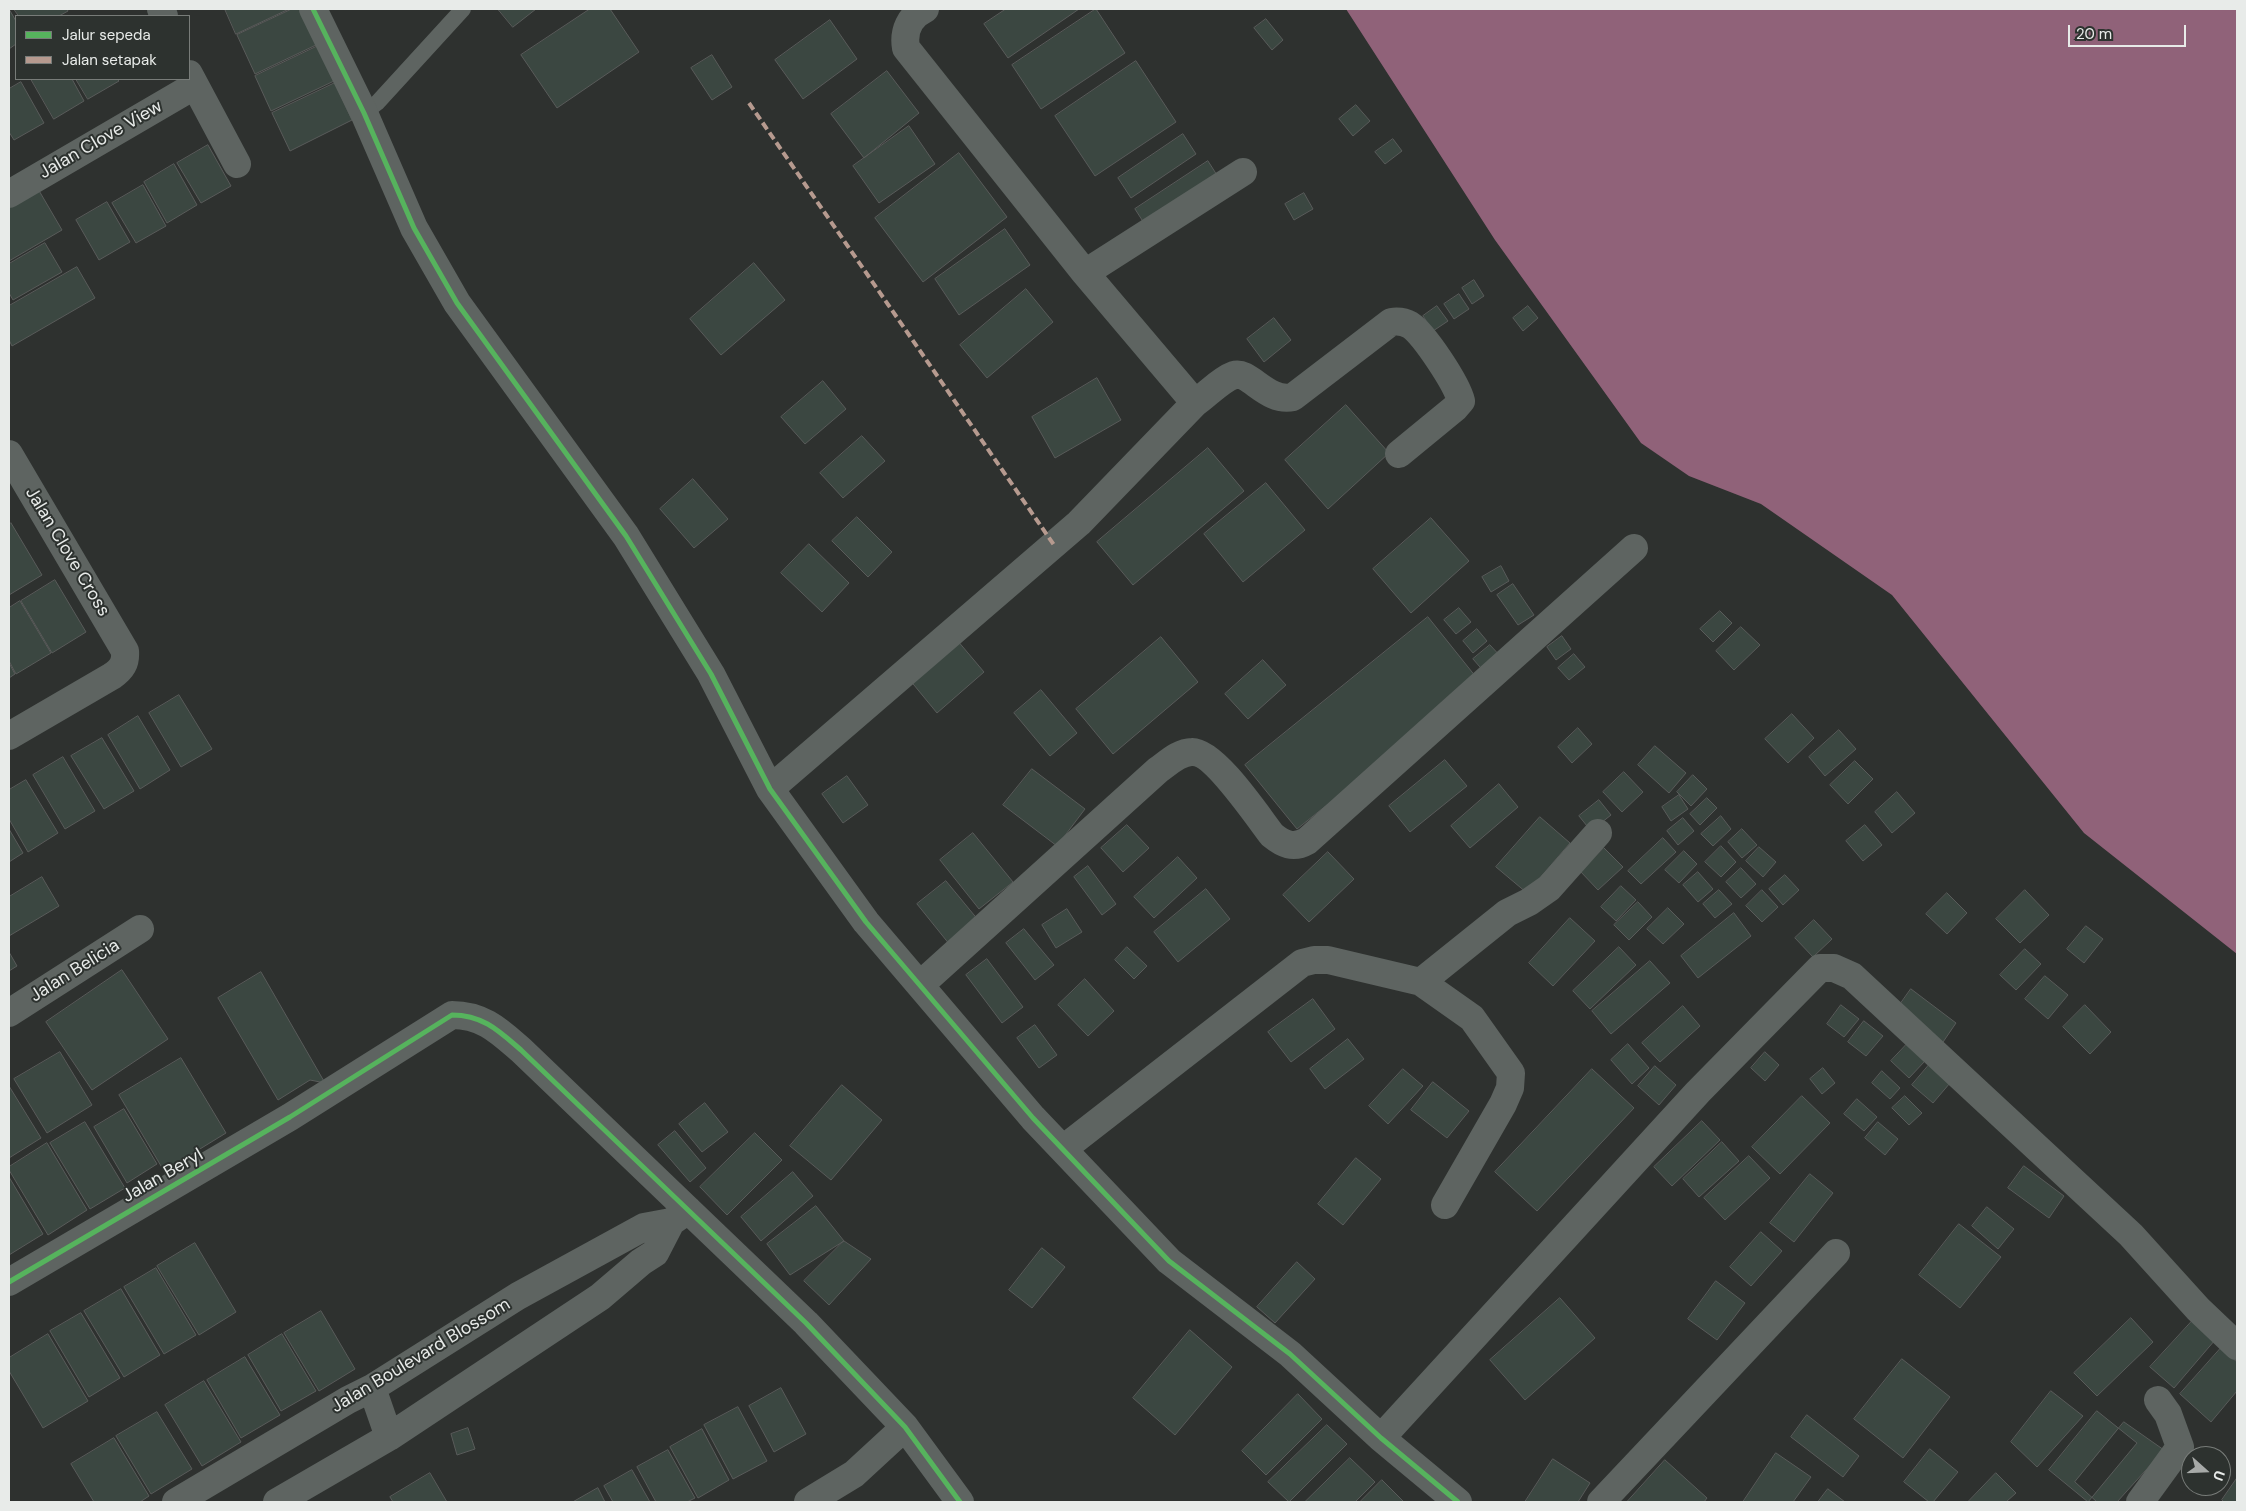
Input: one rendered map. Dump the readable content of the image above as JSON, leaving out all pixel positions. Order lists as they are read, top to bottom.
{
  "streets": {
    "street": [
      "Jalan Clove View",
      "Jalan Clove Cross",
      "Jalan Belicia",
      "Jalan Beryl",
      "Jalan Boulevard Blossom"
    ]
  },
  "crossings": [
    ["Jalan Beryl", "Jalan Boulevard Blossom"]
  ],
  "legend": ["Jalur sepeda", "Jalan setapak"],
  "scale_bar": "20 m",
  "north": "right"
}
